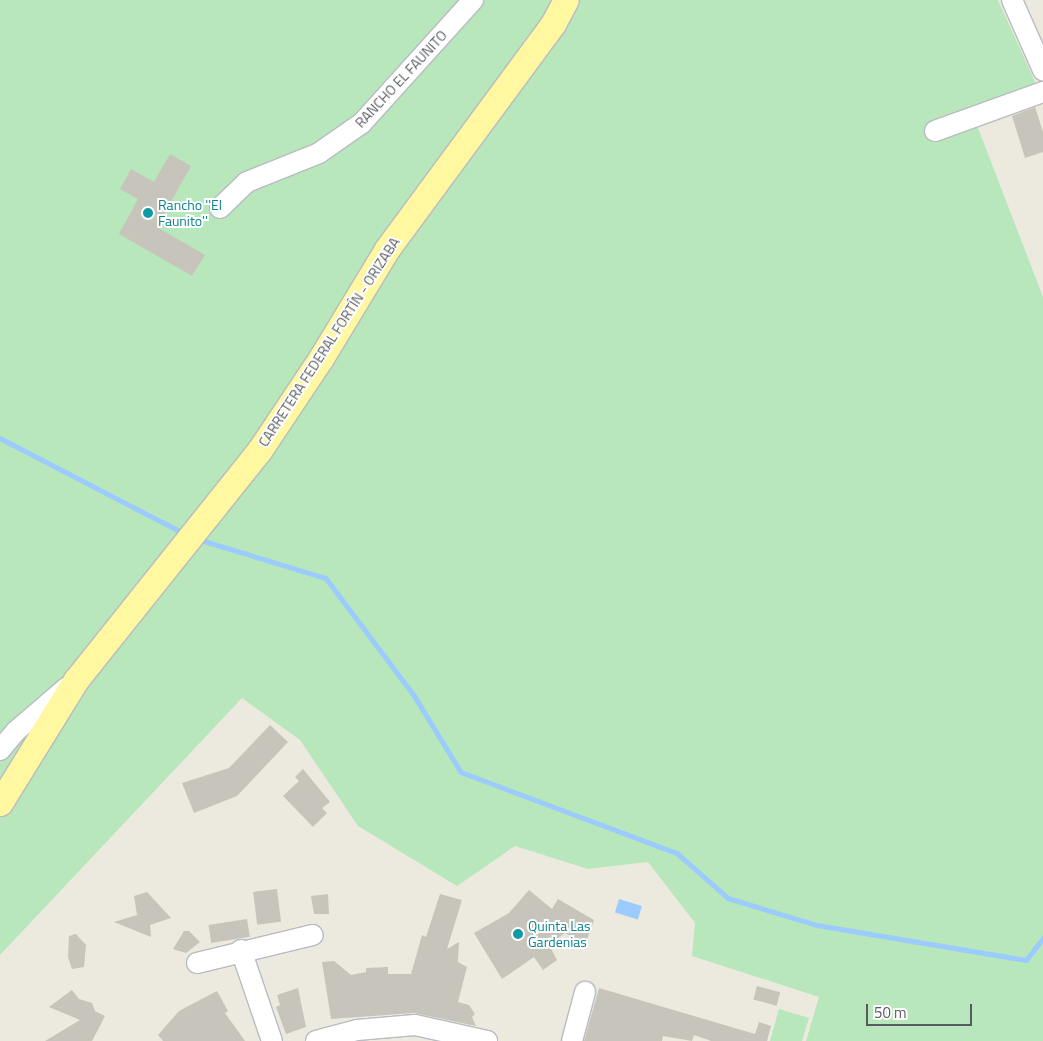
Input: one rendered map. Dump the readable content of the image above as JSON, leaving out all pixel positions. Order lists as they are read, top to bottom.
{
  "streets": {
    "main road": ["CARRETERA FEDERAL FORTÍN - ORIZABA"],
    "street": ["RANCHO EL FAUNITO"]
  },
  "places": ["Rancho ''El Faunito''", "Quinta Las Gardenias"],
  "scale_bar": "50 m"
}
